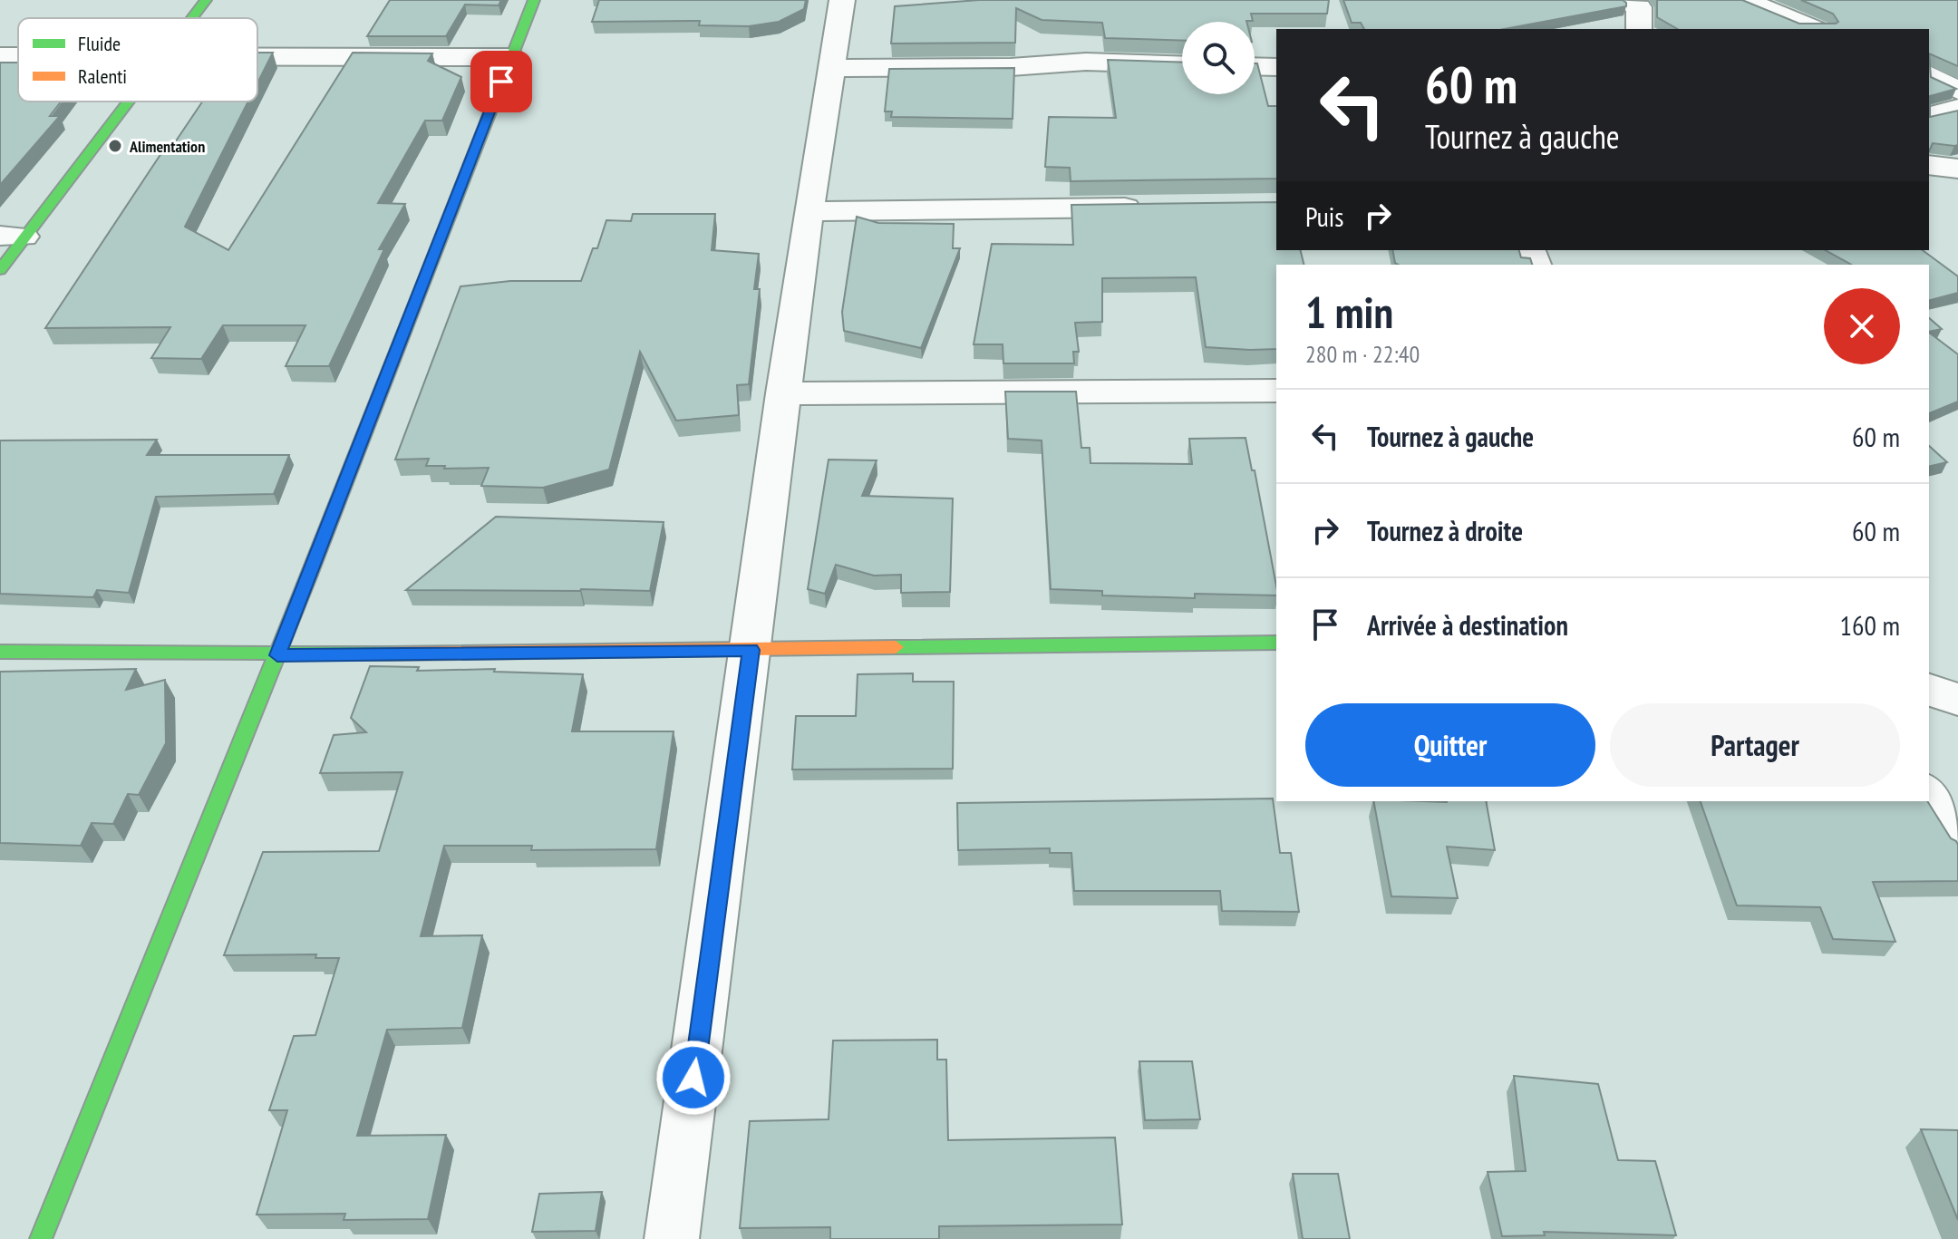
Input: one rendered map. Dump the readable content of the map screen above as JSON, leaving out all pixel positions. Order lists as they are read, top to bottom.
{
  "places": ["Alimentation"],
  "legend": ["Fluide", "Ralenti"],
  "page": {
    "turn": ["60 m", "Tournez à gauche"],
    "then": "Puis",
    "heading": ["1 min", "280 m · 22:40"],
    "list": [
      {
        "name": "Tournez à gauche",
        "value": "60 m"
      },
      {
        "name": "Tournez à droite",
        "value": "60 m"
      },
      {
        "name": "Arrivée à destination",
        "value": "160 m"
      }
    ],
    "buttons": ["Quitter", "Partager"]
  }
}
